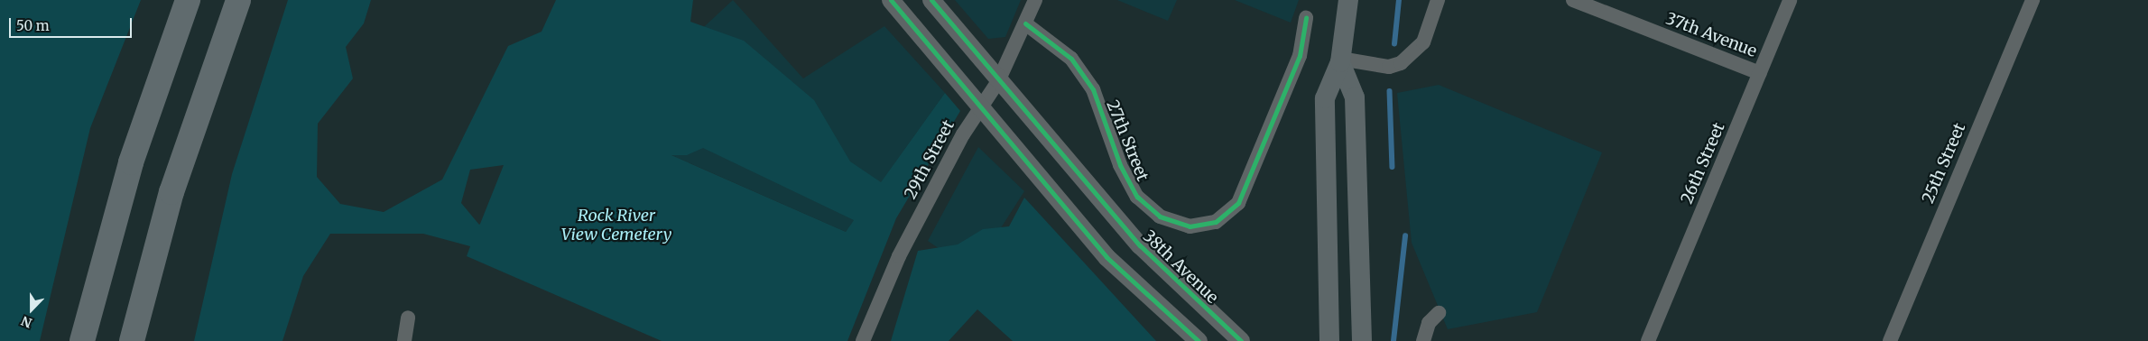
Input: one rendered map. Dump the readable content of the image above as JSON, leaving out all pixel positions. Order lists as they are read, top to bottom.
{
  "streets": {
    "street": [
      "37th Avenue",
      "27th Street",
      "29th Street",
      "26th Street",
      "25th Street",
      "38th Avenue"
    ]
  },
  "crossings": [
    ["37th Avenue", "26th Street"],
    ["27th Street", "29th Street"],
    ["29th Street", "38th Avenue"]
  ],
  "parks": ["Rock River View Cemetery"],
  "scale_bar": "50 m",
  "north": "bottom"
}
